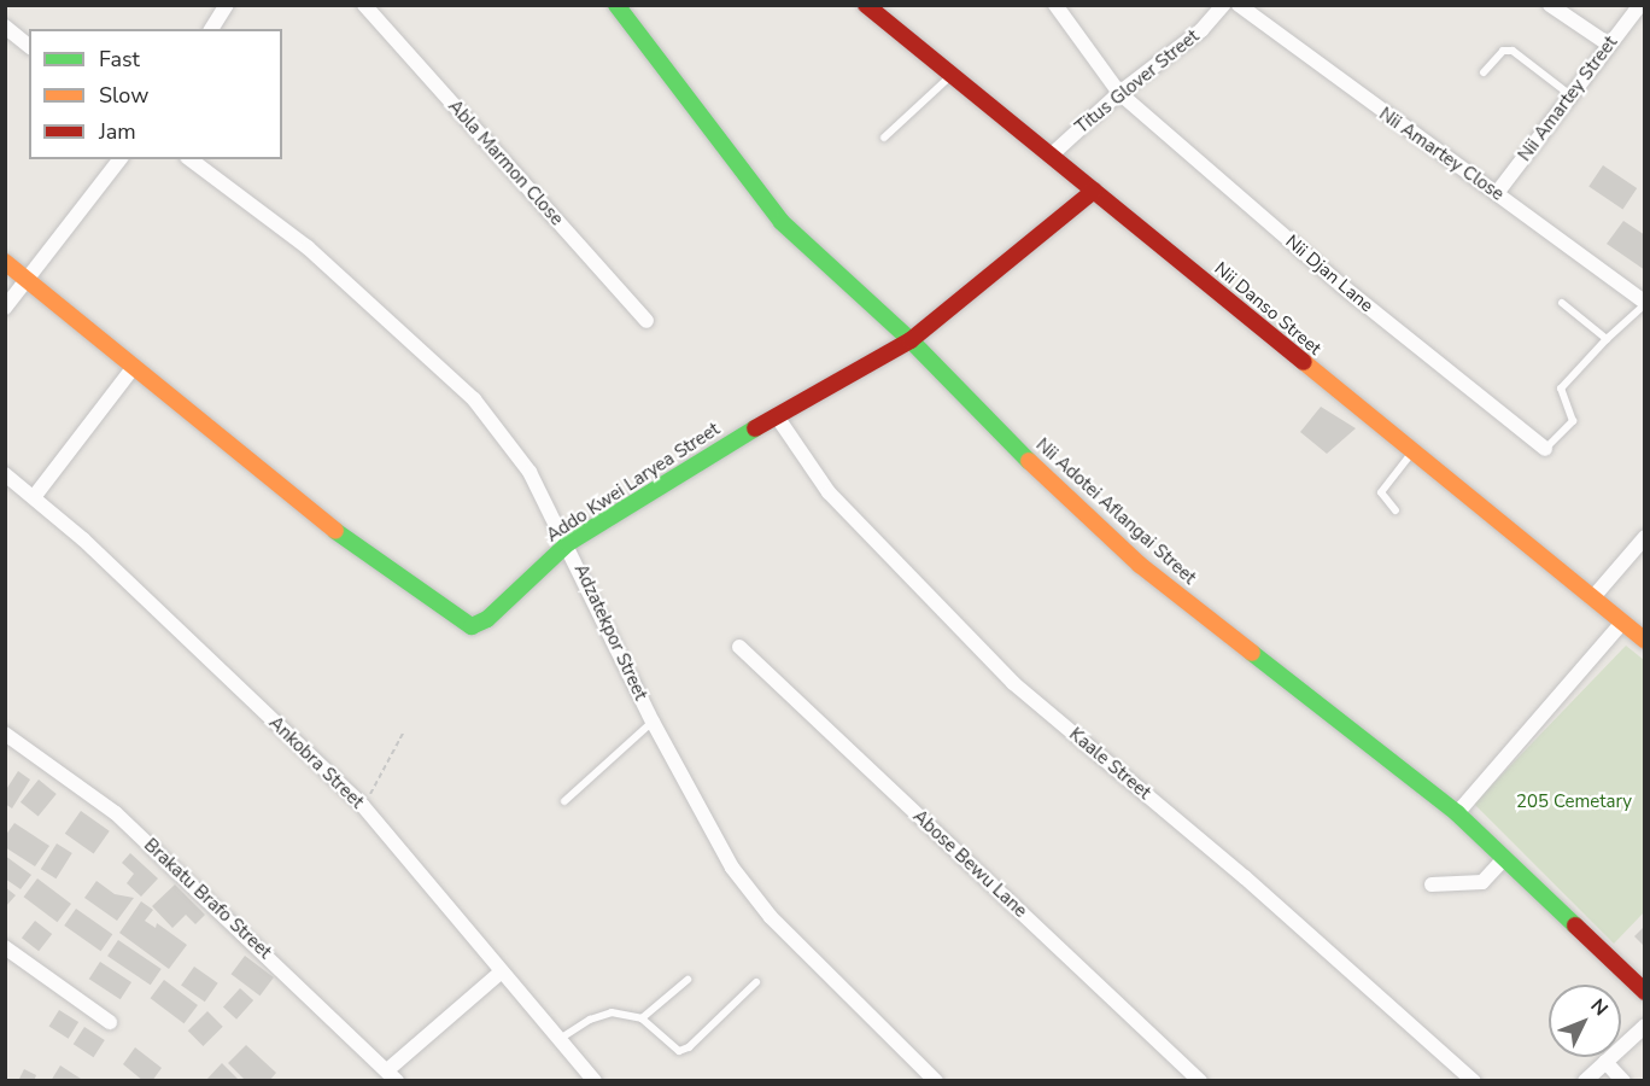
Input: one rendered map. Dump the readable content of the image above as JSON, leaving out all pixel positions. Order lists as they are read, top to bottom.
{
  "streets": {
    "street": [
      "Titus Glover Street",
      "Nii Amartey Street",
      "Nii Amartey Close",
      "Abla Marmon Close",
      "Nii Djan Lane",
      "Nii Danso Street",
      "Addo Kwei Laryea Street",
      "Nii Adotei Aflangai Street",
      "Adzatekpor Street",
      "Ankobra Street",
      "Kaale Street",
      "Abose Bewu Lane",
      "Brakatu Brafo Street"
    ]
  },
  "crossings": [
    ["Titus Glover Street", "Nii Djan Lane"],
    ["Titus Glover Street", "Nii Danso Street"],
    ["Nii Amartey Street", "Nii Amartey Close"],
    ["Nii Danso Street", "Addo Kwei Laryea Street"],
    ["Addo Kwei Laryea Street", "Nii Adotei Aflangai Street"],
    ["Addo Kwei Laryea Street", "Adzatekpor Street"],
    ["Addo Kwei Laryea Street", "Kaale Street"]
  ],
  "parks": ["205 Cemetary"],
  "legend": ["Fast", "Slow", "Jam"],
  "north": "top right"
}
